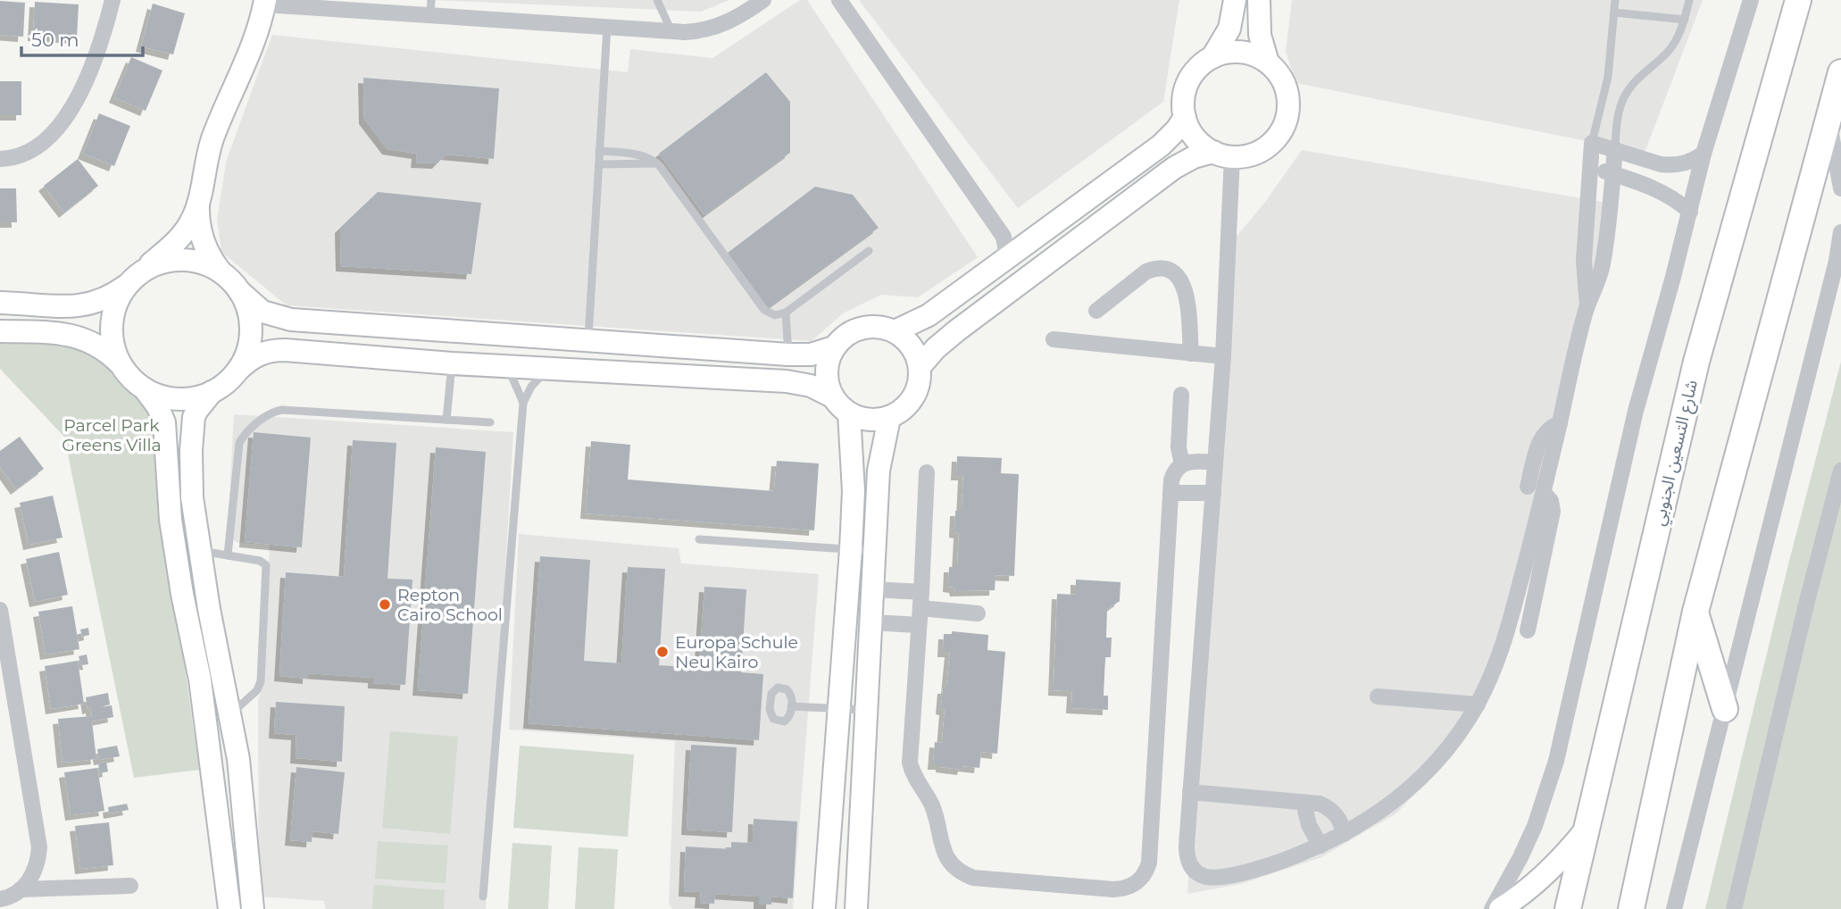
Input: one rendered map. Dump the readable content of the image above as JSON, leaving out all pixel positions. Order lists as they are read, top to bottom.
{
  "streets": {
    "main road": ["شارع التسعين الجنوبي"]
  },
  "parks": ["Parcel Park Greens Villa"],
  "places": ["Repton Cairo School", "Europa Schule Neu Kairo"],
  "scale_bar": "50 m"
}
